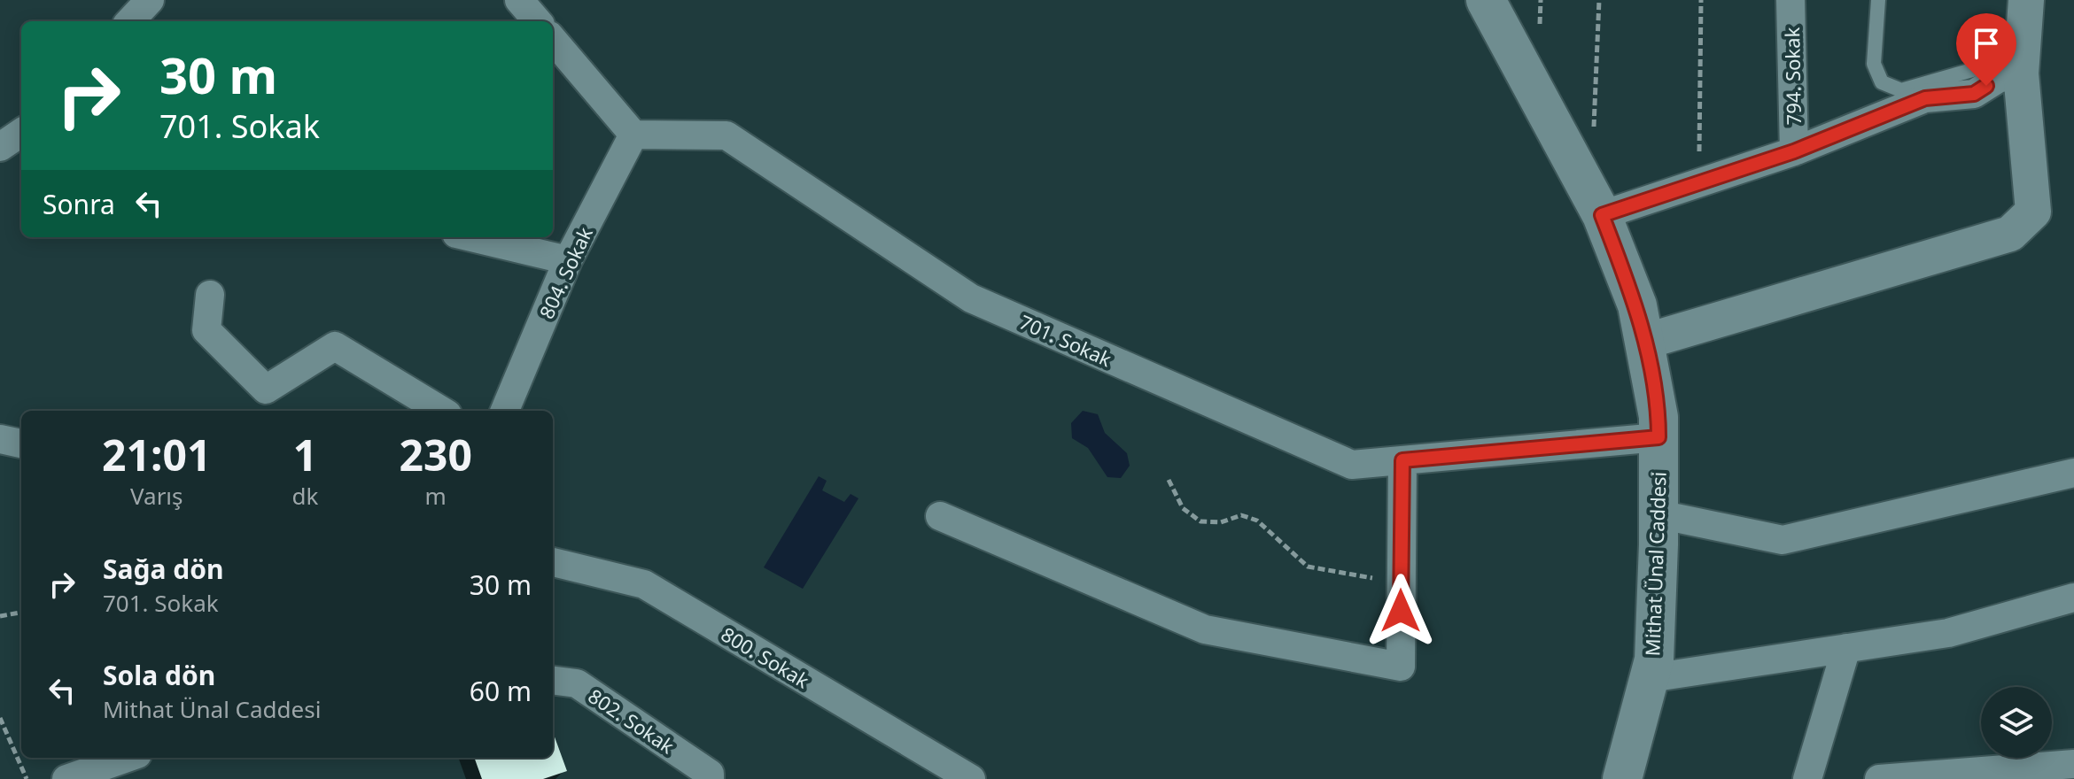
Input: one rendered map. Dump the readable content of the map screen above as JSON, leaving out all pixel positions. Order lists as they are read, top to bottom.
{
  "streets": {
    "main road": ["Mithat Ünal Caddesi"],
    "street": [
      "794. Sokak",
      "804. Sokak",
      "701. Sokak",
      "800. Sokak",
      "802. Sokak"
    ]
  },
  "crossings": [
    ["794. Sokak", "Mithat Ünal Caddesi"],
    ["804. Sokak", "701. Sokak"],
    ["701. Sokak", "Mithat Ünal Caddesi"]
  ],
  "page": {
    "turn": ["30 m", "701. Sokak"],
    "then": "Sonra",
    "eta": [
      "21:01",
      "Varış",
      "1",
      "dk",
      "230",
      "m"
    ],
    "list": [
      {
        "name": "Sağa dön",
        "note": "701. Sokak",
        "value": "30 m"
      },
      {
        "name": "Sola dön",
        "note": "Mithat Ünal Caddesi",
        "value": "60 m"
      }
    ]
  }
}
